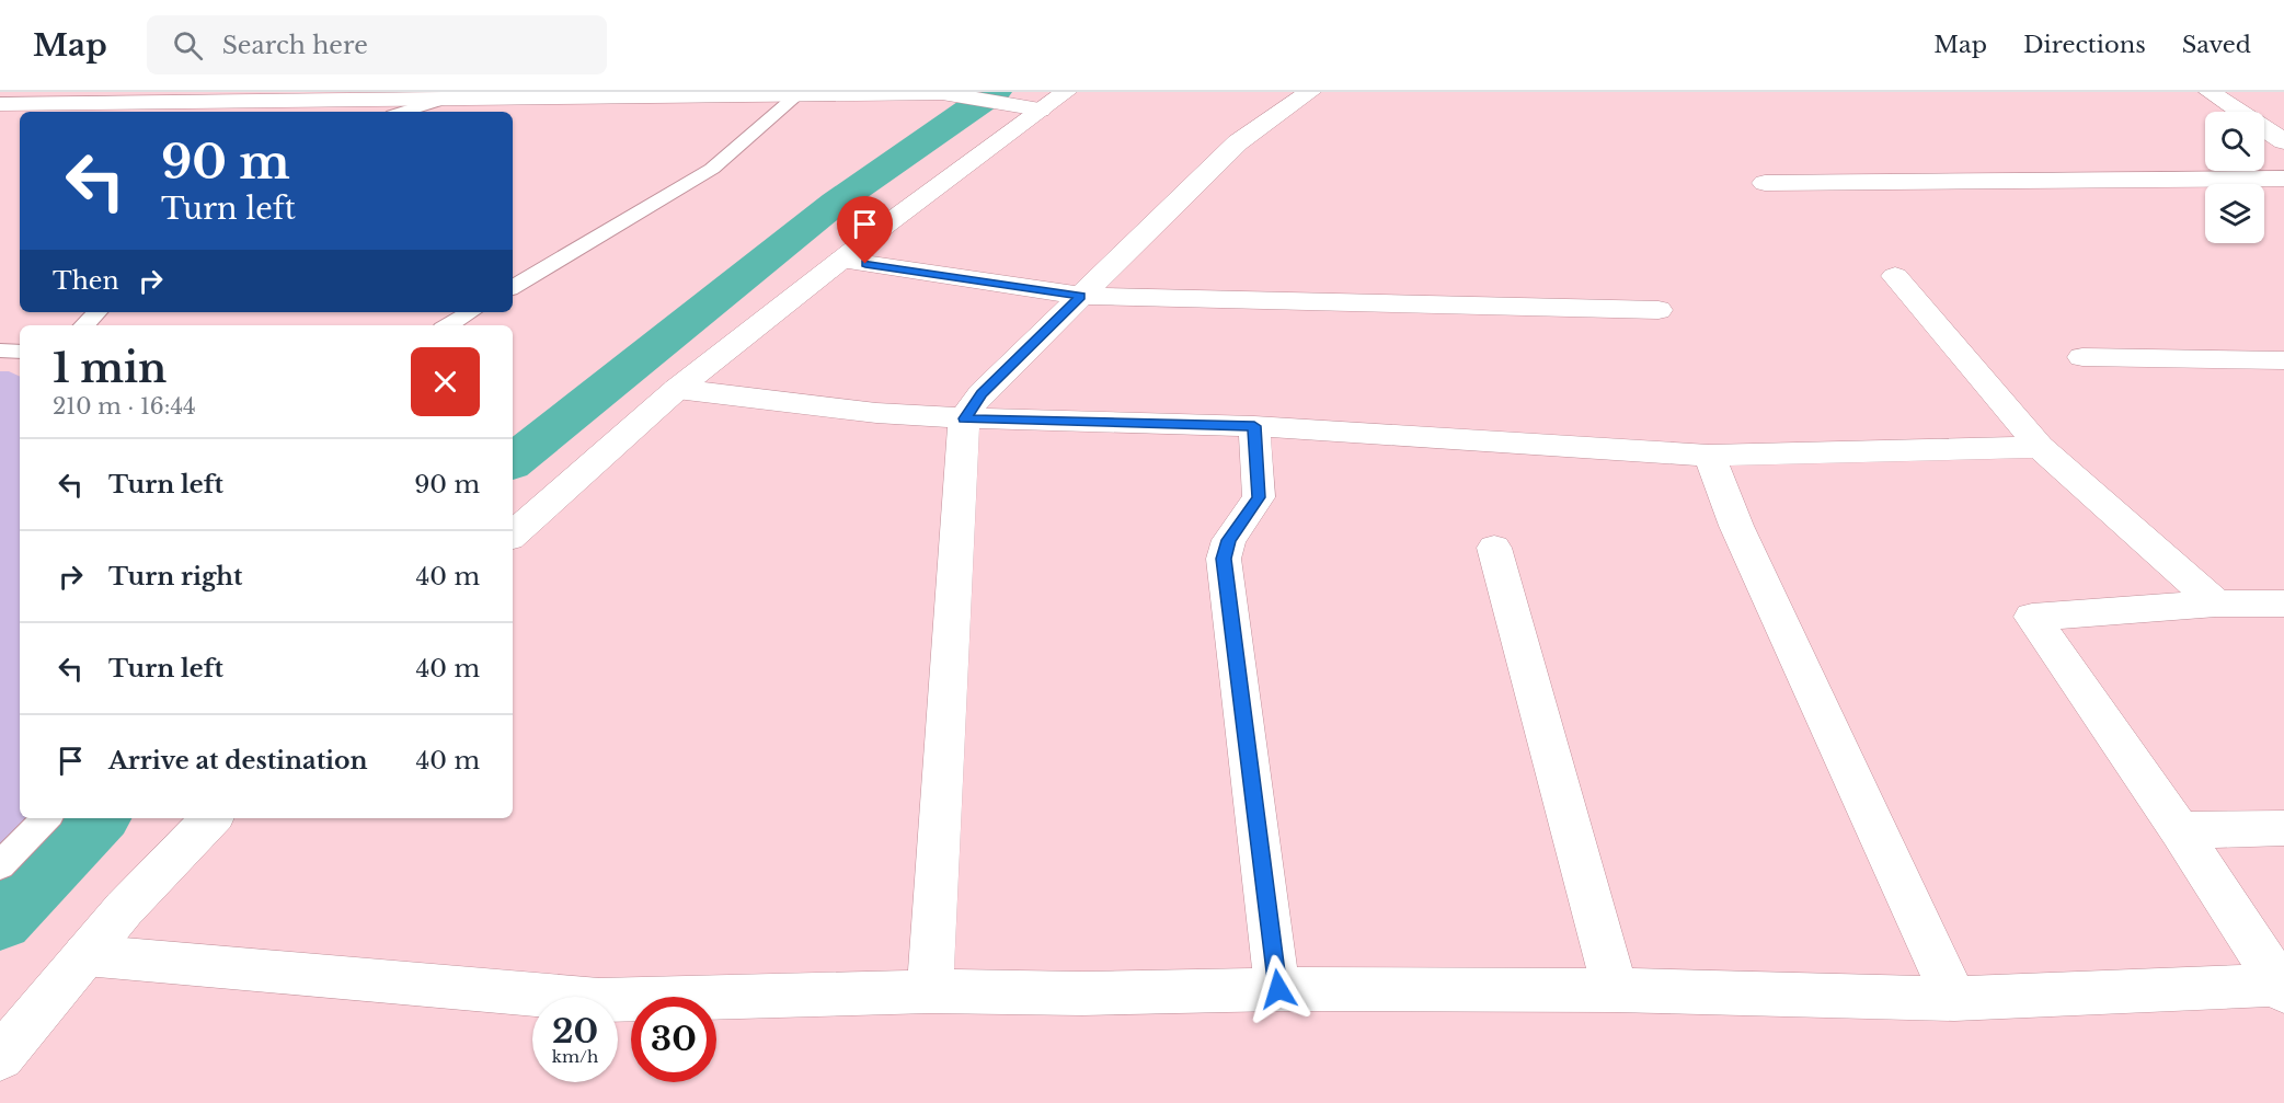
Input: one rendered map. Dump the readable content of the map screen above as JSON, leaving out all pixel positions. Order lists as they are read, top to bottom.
{
  "page": {
    "header": "Map",
    "search": "Search here",
    "nav": ["Map", "Directions", "Saved"],
    "turn": ["90 m", "Turn left"],
    "then": "Then",
    "heading": ["1 min", "210 m · 16:44"],
    "list": [
      {
        "name": "Turn left",
        "value": "90 m"
      },
      {
        "name": "Turn right",
        "value": "40 m"
      },
      {
        "name": "Turn left",
        "value": "40 m"
      },
      {
        "name": "Arrive at destination",
        "value": "40 m"
      }
    ],
    "speed": "20 km/h",
    "limit": "30"
  }
}
